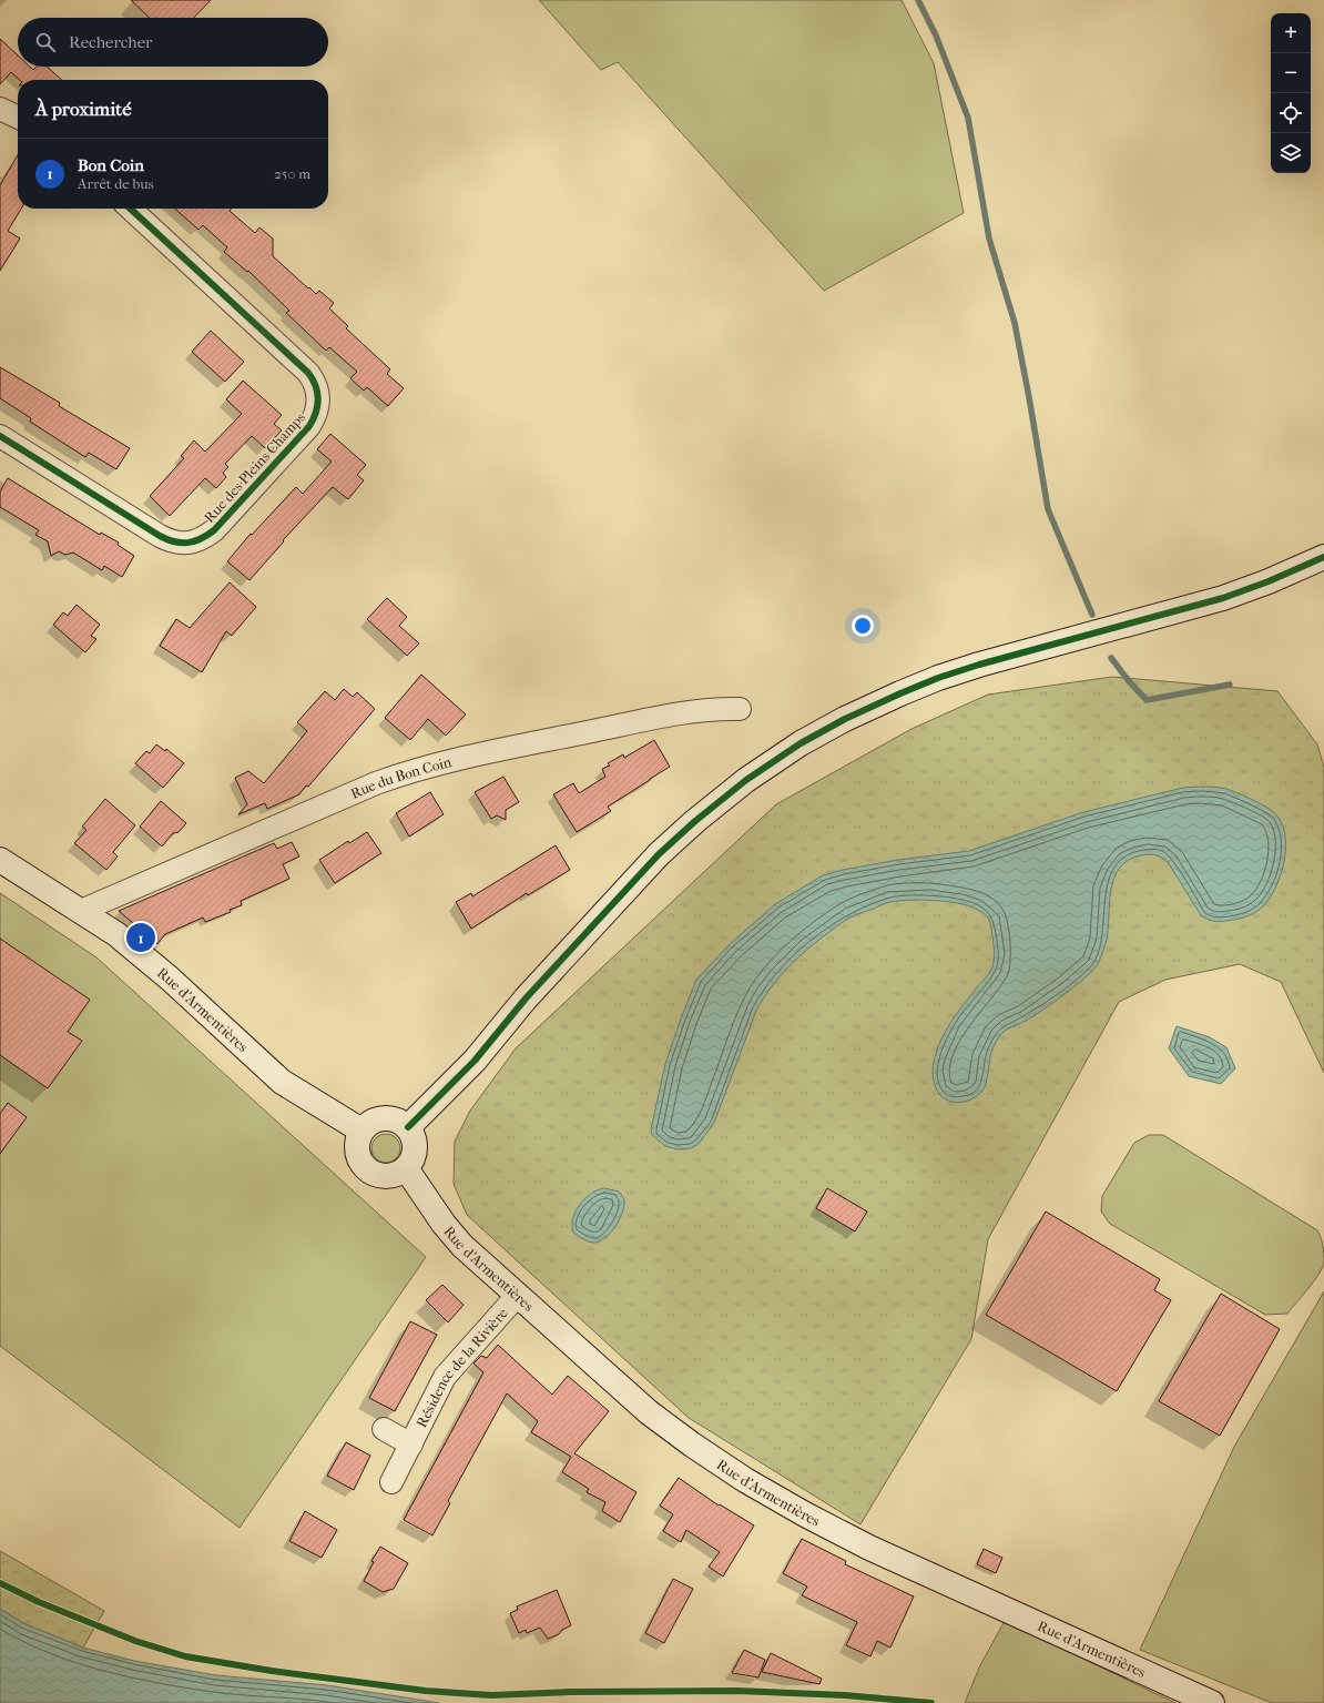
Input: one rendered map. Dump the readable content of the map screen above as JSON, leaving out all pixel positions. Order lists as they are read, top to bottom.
{
  "streets": {
    "main road": ["Rue d'Armentières"],
    "street": ["Rue des Pleins Champs", "Rue du Bon Coin", "Résidence de la Rivière"]
  },
  "crossings": [
    ["Rue du Bon Coin", "Rue d'Armentières"],
    ["Rue d'Armentières", "Résidence de la Rivière"]
  ],
  "page": {
    "map_buttons": ["+", "−"],
    "search": "Rechercher",
    "heading": "À proximité",
    "list": [
      {
        "mark": "1",
        "name": "Bon Coin",
        "note": "Arrêt de bus",
        "value": "250 m"
      }
    ],
    "pins": "1"
  }
}
